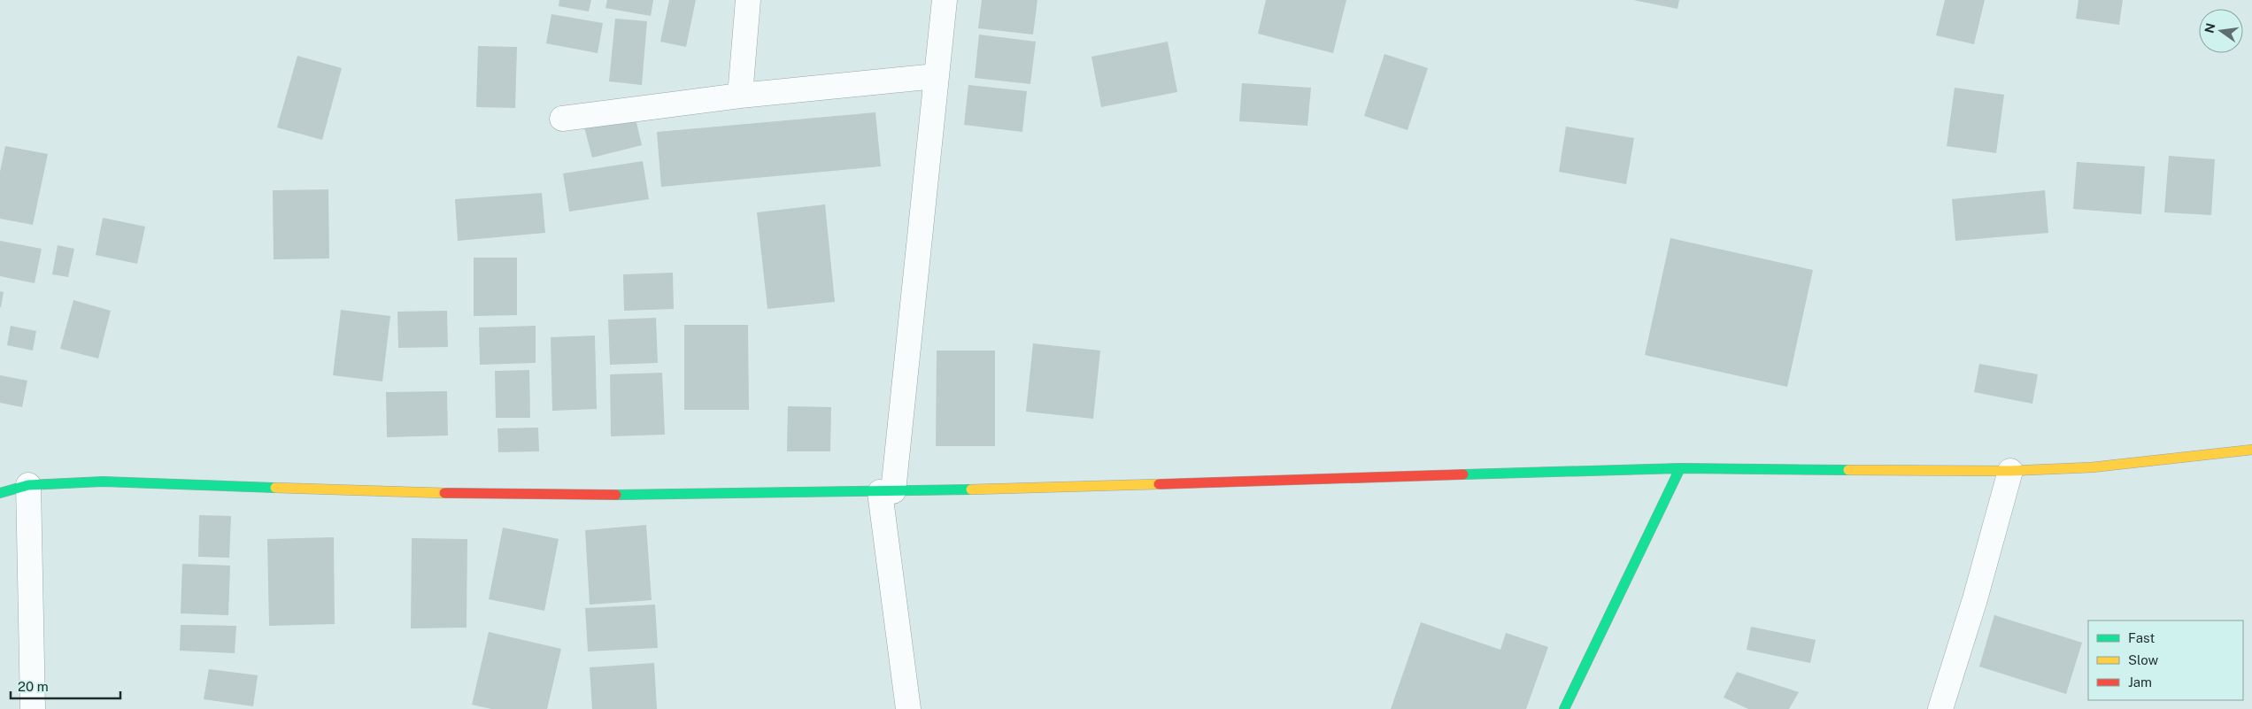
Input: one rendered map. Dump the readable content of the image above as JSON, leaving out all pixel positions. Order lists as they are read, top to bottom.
{
  "legend": ["Fast", "Slow", "Jam"],
  "scale_bar": "20 m",
  "north": "left"
}
